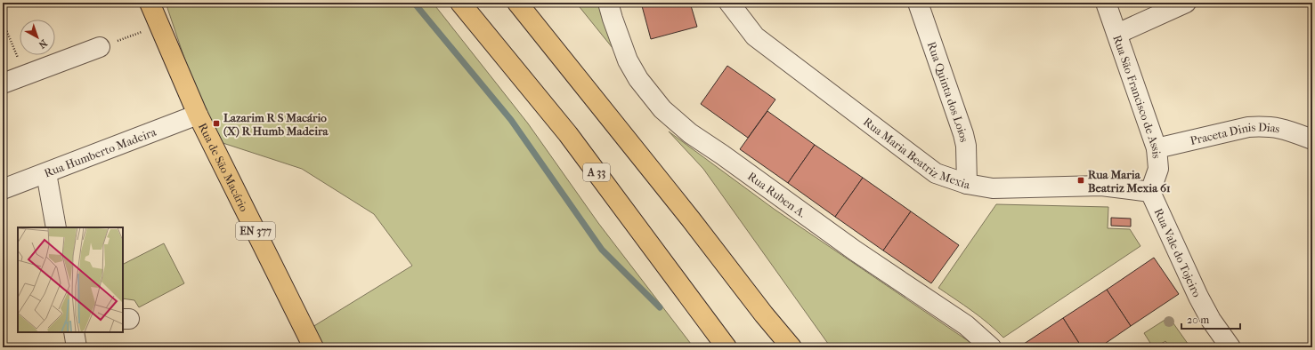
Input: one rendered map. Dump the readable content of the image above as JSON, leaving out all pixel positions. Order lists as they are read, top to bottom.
{
  "streets": {
    "main road": ["Rua de São Macário", "A 33", "EN 377"],
    "street": [
      "Rua Quinta dos Loios",
      "Rua São Francisco de Assis",
      "Praceta Dinis Dias",
      "Rua Maria Beatriz Mexia",
      "Rua Humberto Madeira",
      "Rua Ruben A.",
      "Rua Vale do Tojeiro"
    ]
  },
  "crossings": [
    ["Rua Quinta dos Loios", "Rua Maria Beatriz Mexia"],
    ["Rua São Francisco de Assis", "Praceta Dinis Dias"],
    ["Rua São Francisco de Assis", "Rua Maria Beatriz Mexia"],
    ["Rua São Francisco de Assis", "Rua Vale do Tojeiro"],
    ["Rua Maria Beatriz Mexia", "Rua Vale do Tojeiro"],
    ["Rua Humberto Madeira", "Rua de São Macário"]
  ],
  "places": {
    "transit": ["Lazarim R S Macário (X) R Humb Madeira", "Rua Maria Beatriz Mexia 61"]
  },
  "scale_bar": "20 m",
  "north": "bottom right"
}
